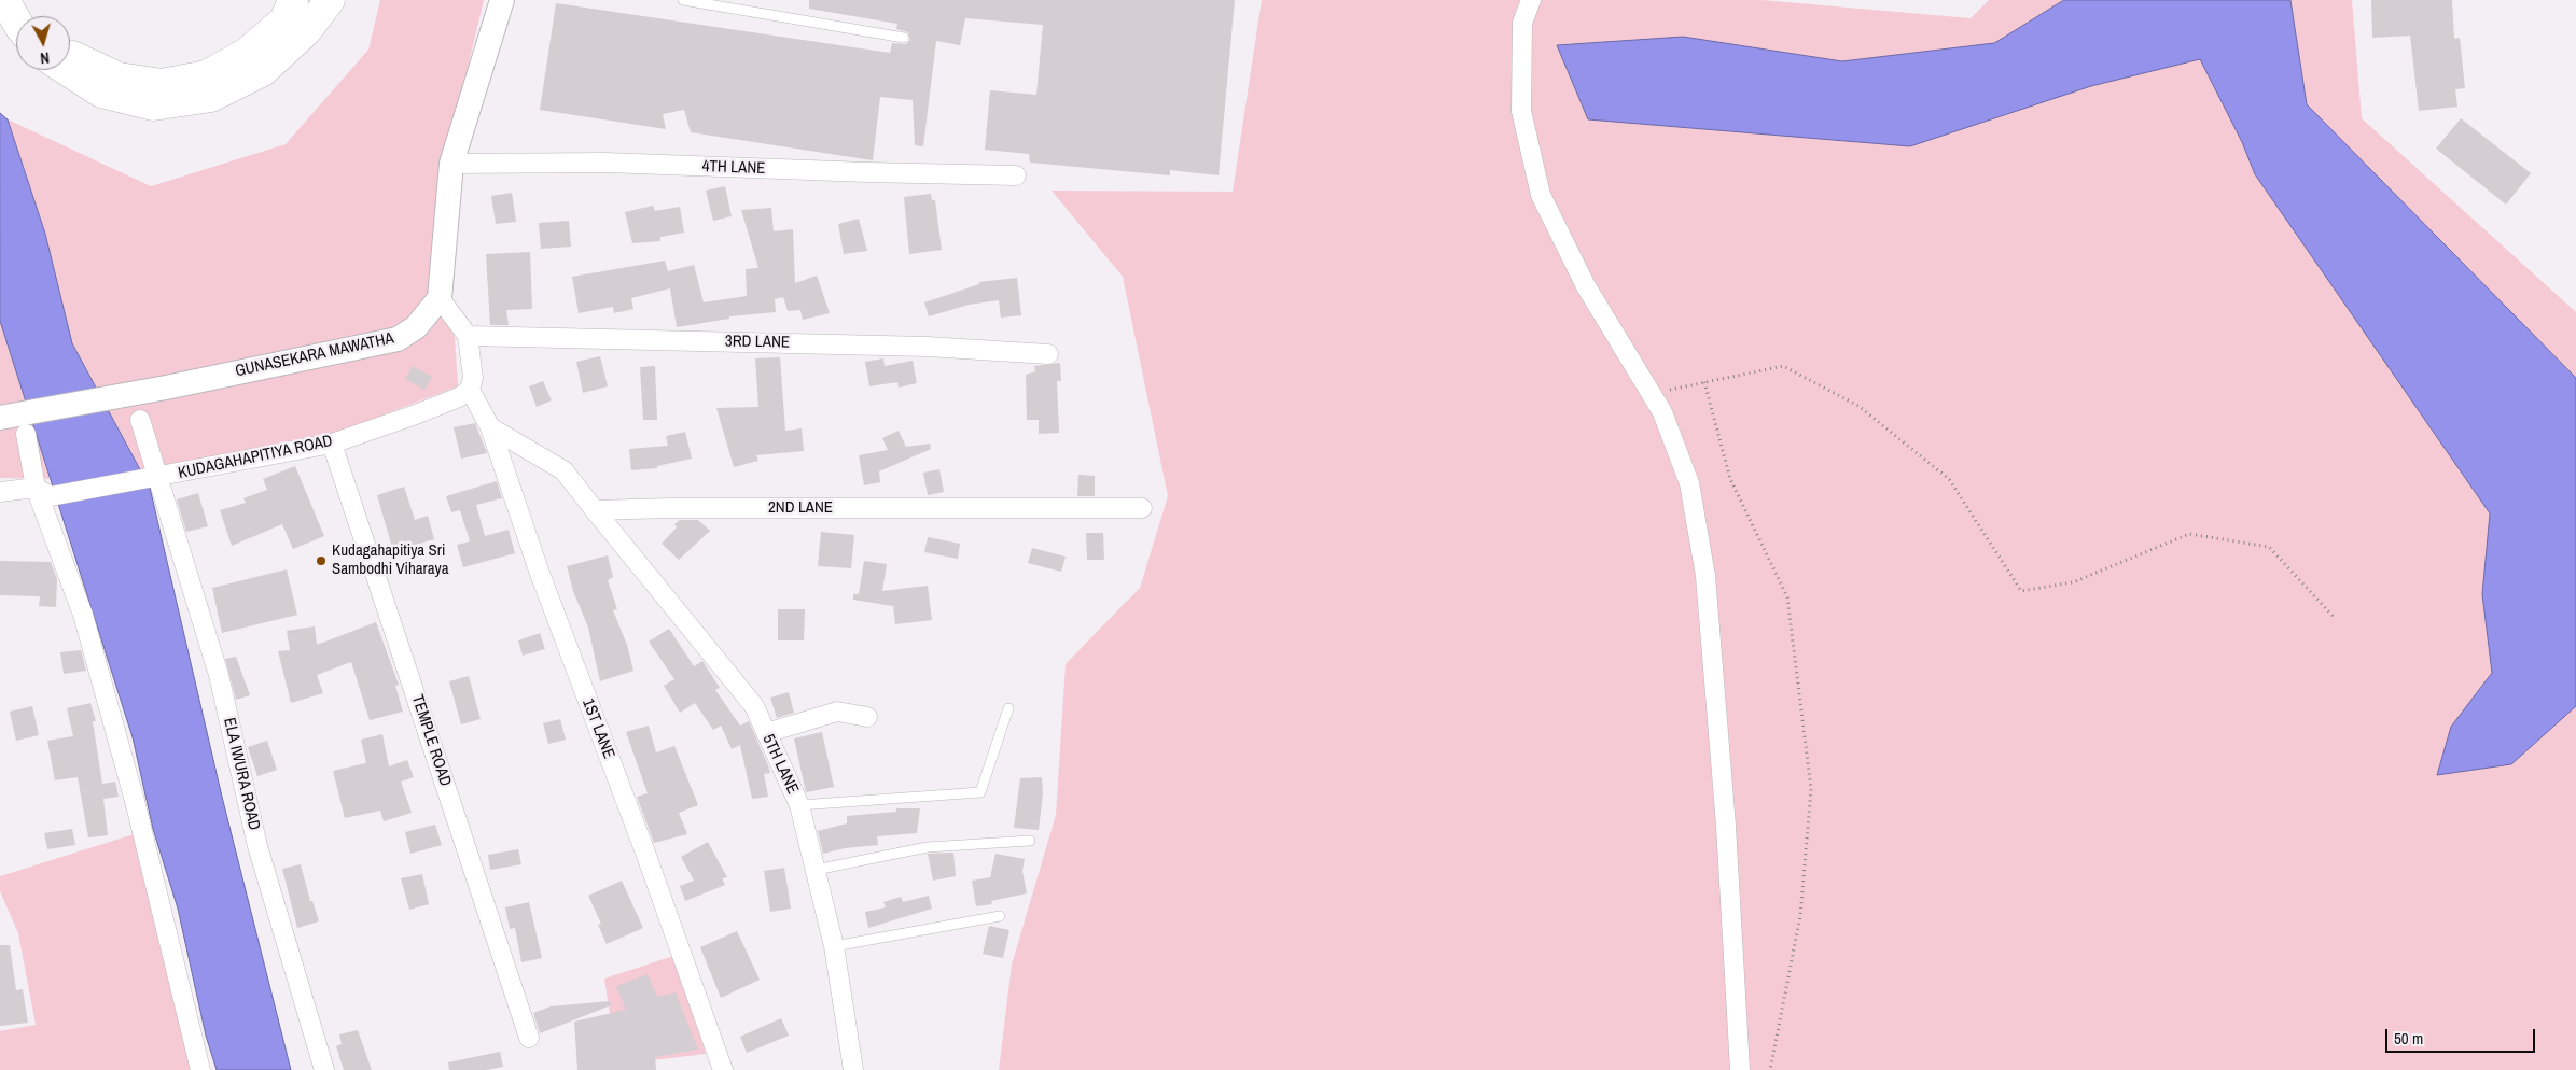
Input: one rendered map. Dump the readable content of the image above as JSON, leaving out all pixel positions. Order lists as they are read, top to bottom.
{
  "streets": {
    "street": [
      "4TH LANE",
      "3RD LANE",
      "GUNASEKARA MAWATHA",
      "KUDAGAHAPITIYA ROAD",
      "2ND LANE",
      "1ST LANE",
      "TEMPLE ROAD",
      "5TH LANE",
      "ELA IWURA ROAD"
    ]
  },
  "crossings": [
    ["KUDAGAHAPITIYA ROAD", "1ST LANE"],
    ["KUDAGAHAPITIYA ROAD", "TEMPLE ROAD"],
    ["KUDAGAHAPITIYA ROAD", "ELA IWURA ROAD"],
    ["2ND LANE", "5TH LANE"]
  ],
  "places": ["Kudagahapitiya Sri Sambodhi Viharaya"],
  "scale_bar": "50 m",
  "north": "bottom"
}
